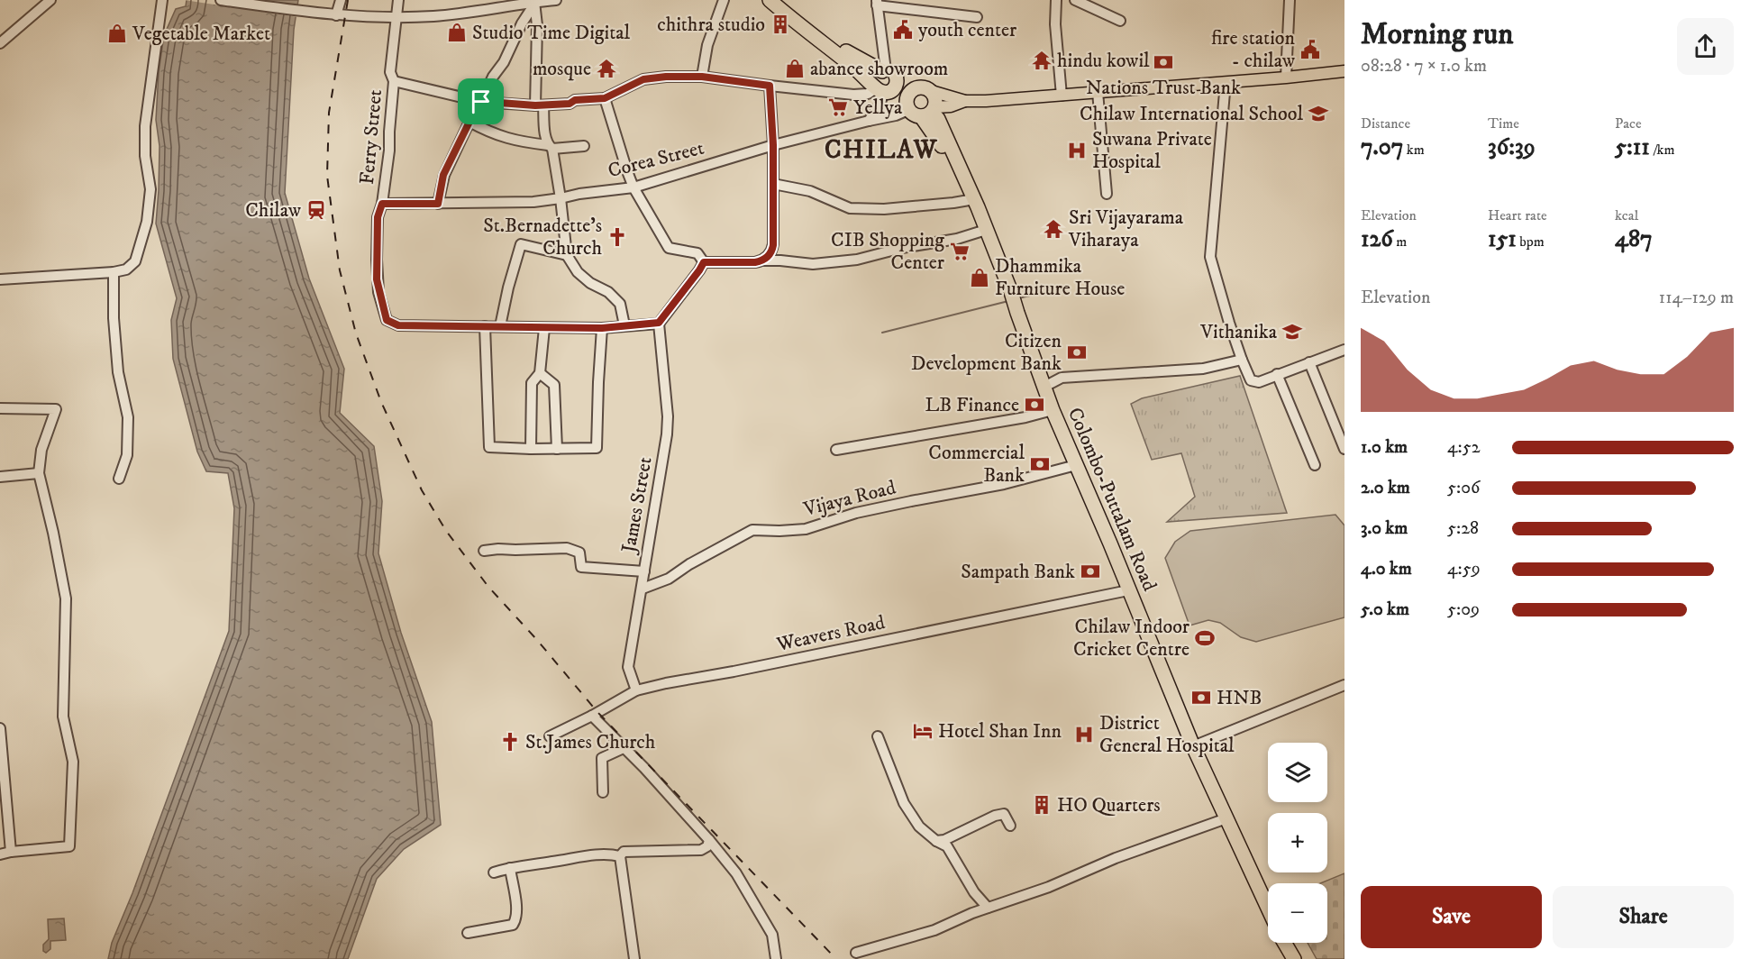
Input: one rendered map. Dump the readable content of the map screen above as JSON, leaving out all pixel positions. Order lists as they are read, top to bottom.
{
  "streets": {
    "highway": ["Colombo-Puttalam Road"],
    "street": [
      "Ferry Street",
      "Corea Street",
      "Vijaya Road",
      "James Street",
      "Weavers Road"
    ]
  },
  "crossings": [
    ["Ferry Street", "Corea Street"],
    ["Ferry Street", "James Street"],
    ["Corea Street", "Colombo-Puttalam Road"],
    ["Vijaya Road", "Colombo-Puttalam Road"],
    ["Vijaya Road", "James Street"],
    ["Colombo-Puttalam Road", "Weavers Road"],
    ["James Street", "Weavers Road"]
  ],
  "districts": ["CHILAW"],
  "places": {
    "building": ["chithra studio", "HO Quarters"],
    "public building": ["youth center", "fire station - chilaw"],
    "shop": [
      "Studio Time Digital",
      "Vegetable Market",
      "abance showroom",
      "Dhammika Furniture House"
    ],
    "temple": ["hindu kowil", "mosque", "Sri Vijayarama Viharaya"],
    "bank": [
      "Nations Trust Bank",
      "Citizen Development Bank",
      "LB Finance",
      "Commercial Bank",
      "Sampath Bank",
      "HNB"
    ],
    "supermarket": ["Yellya", "CIB Shopping Center"],
    "school or university": ["Chilaw International School", "Vithanika"],
    "hospital": ["Suwana Private Hospital", "District General Hospital"],
    "station": ["Chilaw"],
    "church": ["St.Bernadette's Church", "St.James Church"],
    "sports": ["Chilaw Indoor Cricket Centre"],
    "hotel": ["Hotel Shan Inn"]
  },
  "page": {
    "heading": ["Morning run", "08:28 · 7 × 1.0 km"],
    "stats": [
      ["Distance", "7.07 km"],
      ["Time", "36:39"],
      ["Pace", "5:11 /km"],
      ["Elevation", "126 m"],
      ["Heart rate", "151 bpm"],
      ["kcal", "487"]
    ],
    "chart": ["Elevation", "114–129 m"],
    "list": [
      {
        "name": "1.0 km",
        "note": "4:52"
      },
      {
        "name": "2.0 km",
        "note": "5:06"
      },
      {
        "name": "3.0 km",
        "note": "5:28"
      },
      {
        "name": "4.0 km",
        "note": "4:59"
      },
      {
        "name": "5.0 km",
        "note": "5:09"
      }
    ],
    "map_buttons": ["+", "−"],
    "buttons": ["Save", "Share"]
  }
}
